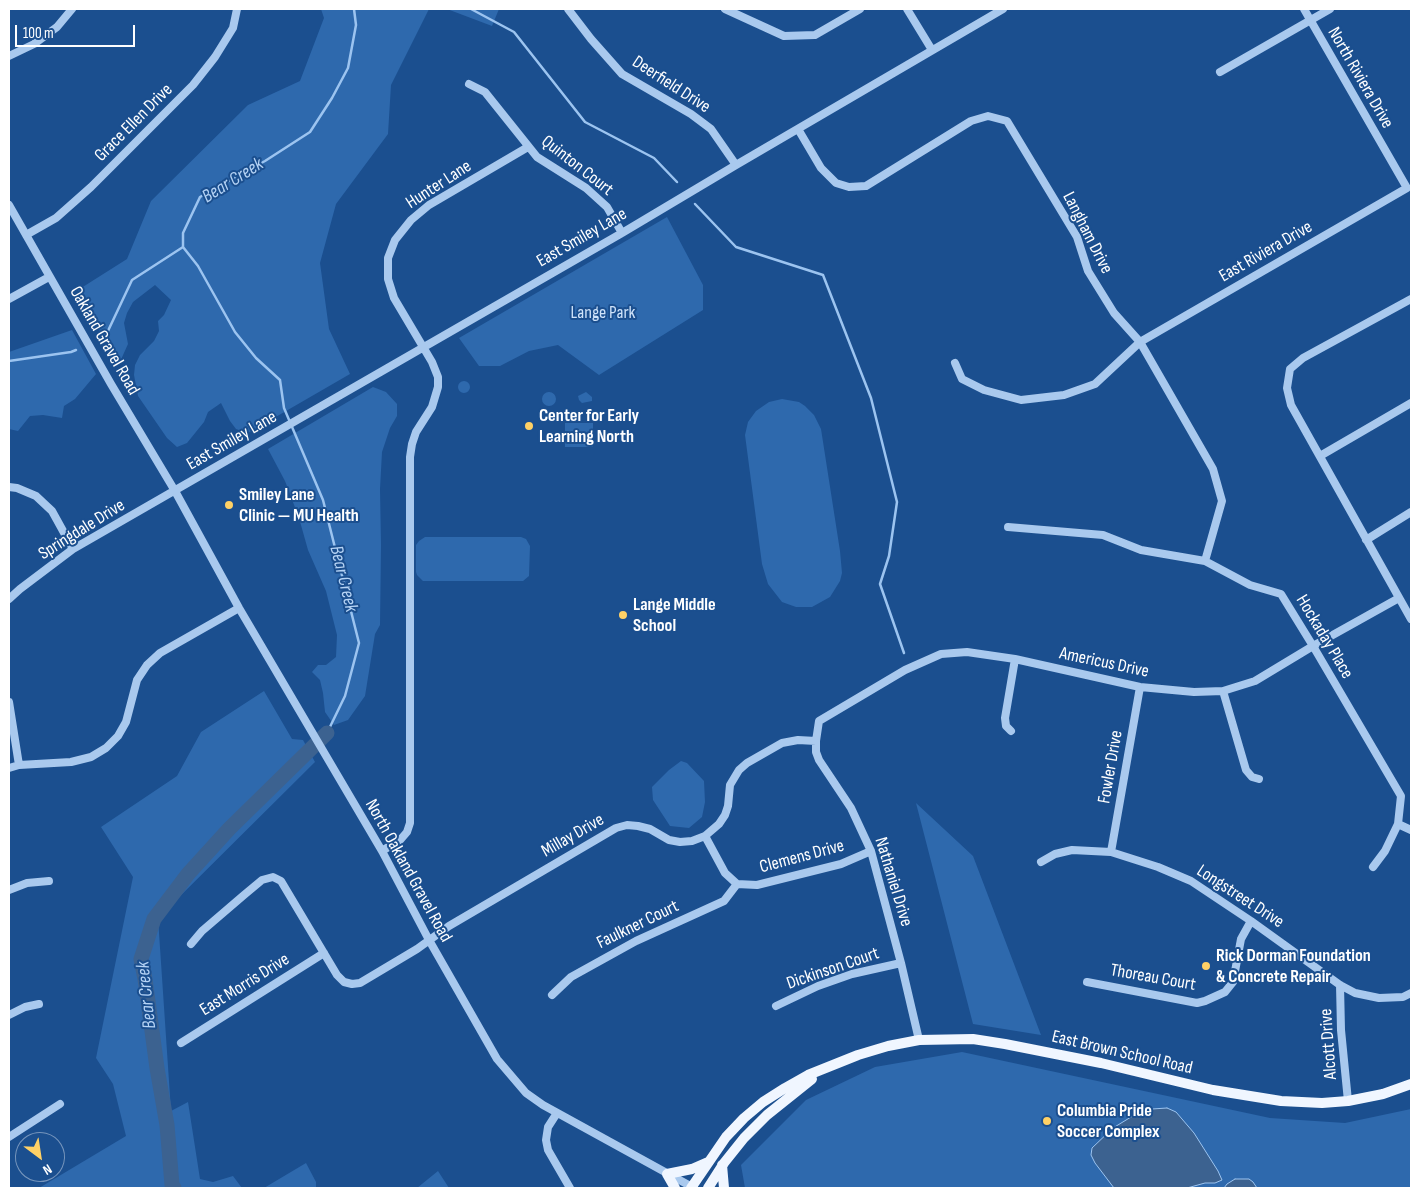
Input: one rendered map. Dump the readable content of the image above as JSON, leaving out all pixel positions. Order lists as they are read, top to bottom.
{
  "streets": {
    "main road": ["East Brown School Road"],
    "street": [
      "North Riviera Drive",
      "Deerfield Drive",
      "Grace Ellen Drive",
      "Quinton Court",
      "Hunter Lane",
      "Langham Drive",
      "East Smiley Lane",
      "East Riviera Drive",
      "Oakland Gravel Road",
      "Springdale Drive",
      "Hockaday Place",
      "Americus Drive",
      "Fowler Drive",
      "Millay Drive",
      "Clemens Drive",
      "North Oakland Gravel Road",
      "Nathaniel Drive",
      "Longstreet Drive",
      "Faulkner Court",
      "Dickinson Court",
      "Thoreau Court",
      "East Morris Drive",
      "Alcott Drive"
    ]
  },
  "crossings": [
    ["North Riviera Drive", "East Riviera Drive"],
    ["Deerfield Drive", "East Smiley Lane"],
    ["Grace Ellen Drive", "Oakland Gravel Road"],
    ["Quinton Court", "Hunter Lane"],
    ["Quinton Court", "East Smiley Lane"],
    ["Hunter Lane", "East Smiley Lane"],
    ["Hunter Lane", "North Oakland Gravel Road"],
    ["Langham Drive", "East Smiley Lane"],
    ["Langham Drive", "East Riviera Drive"],
    ["Langham Drive", "Hockaday Place"],
    ["East Smiley Lane", "Oakland Gravel Road"],
    ["East Smiley Lane", "Springdale Drive"],
    ["East Smiley Lane", "North Oakland Gravel Road"],
    ["Oakland Gravel Road", "Springdale Drive"],
    ["Oakland Gravel Road", "North Oakland Gravel Road"],
    ["Springdale Drive", "North Oakland Gravel Road"],
    ["Hockaday Place", "Americus Drive"],
    ["Americus Drive", "Fowler Drive"],
    ["Americus Drive", "Nathaniel Drive"],
    ["Fowler Drive", "Longstreet Drive"],
    ["Millay Drive", "North Oakland Gravel Road"],
    ["Millay Drive", "East Morris Drive"],
    ["Clemens Drive", "Nathaniel Drive"],
    ["Clemens Drive", "Faulkner Court"],
    ["North Oakland Gravel Road", "East Brown School Road"],
    ["Nathaniel Drive", "Dickinson Court"],
    ["Nathaniel Drive", "East Brown School Road"],
    ["Longstreet Drive", "Thoreau Court"],
    ["Longstreet Drive", "Alcott Drive"],
    ["Alcott Drive", "East Brown School Road"]
  ],
  "water": ["Bear Creek"],
  "parks": ["Lange Park"],
  "places": [
    "Center for Early Learning North",
    "Smiley Lane Clinic — MU Health",
    "Lange Middle School",
    "Rick Dorman Foundation & Concrete Repair",
    "Columbia Pride Soccer Complex"
  ],
  "scale_bar": "100 m",
  "north": "bottom right"
}
